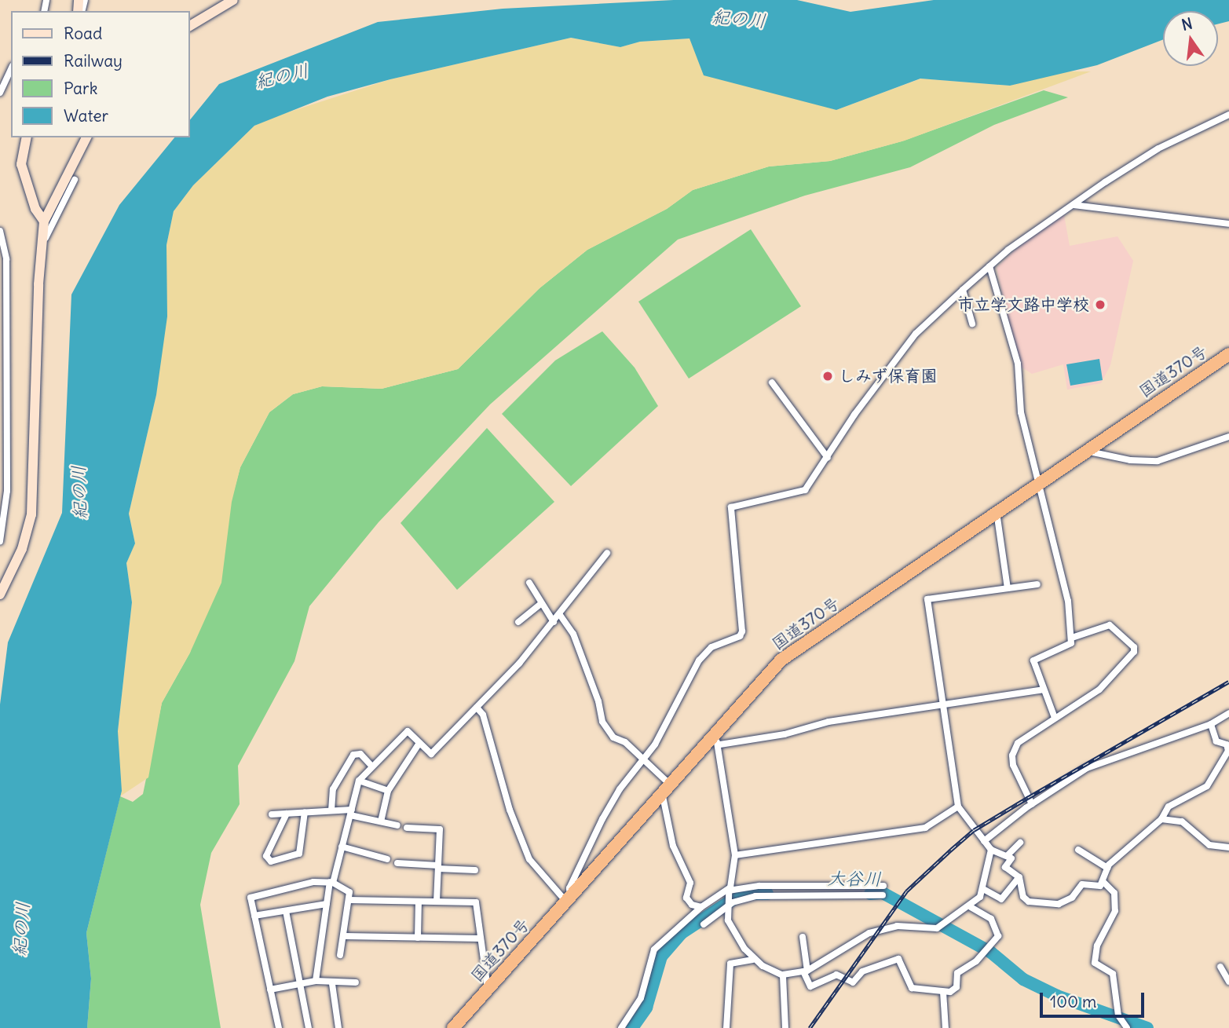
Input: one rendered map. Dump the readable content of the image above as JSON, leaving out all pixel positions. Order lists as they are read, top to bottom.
{
  "streets": {
    "highway": ["国道370号"]
  },
  "water": ["紀の川", "大谷川"],
  "places": ["市立学文路中学校", "しみず保育園"],
  "legend": [
    "Road",
    "Railway",
    "Park",
    "Water"
  ],
  "scale_bar": "100 m",
  "north": "top"
}
